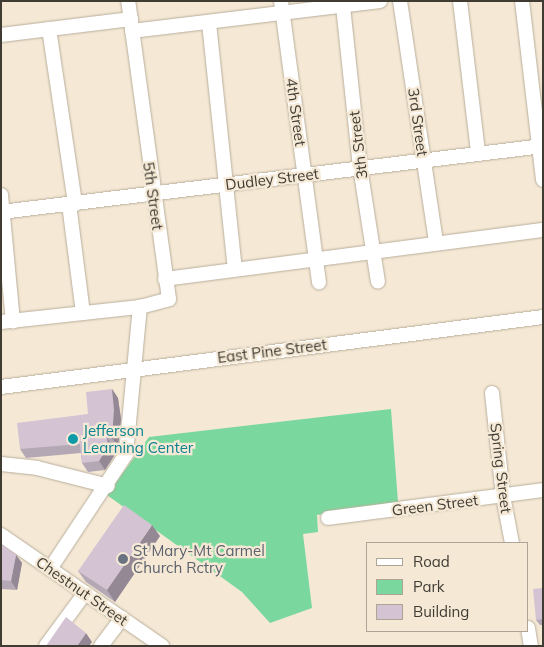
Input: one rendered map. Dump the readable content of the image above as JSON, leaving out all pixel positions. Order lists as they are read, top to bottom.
{
  "streets": {
    "street": [
      "4th Street",
      "3rd Street",
      "3th Street",
      "Dudley Street",
      "5th Street",
      "East Pine Street",
      "Spring Street",
      "Green Street",
      "Chestnut Street"
    ]
  },
  "crossings": [
    ["4th Street", "Dudley Street"],
    ["3rd Street", "Dudley Street"],
    ["3th Street", "Dudley Street"],
    ["Dudley Street", "5th Street"],
    ["Spring Street", "Green Street"]
  ],
  "places": ["Jefferson Learning Center", "St Mary-Mt Carmel Church Rctry"],
  "legend": ["Road", "Park", "Building"]
}
